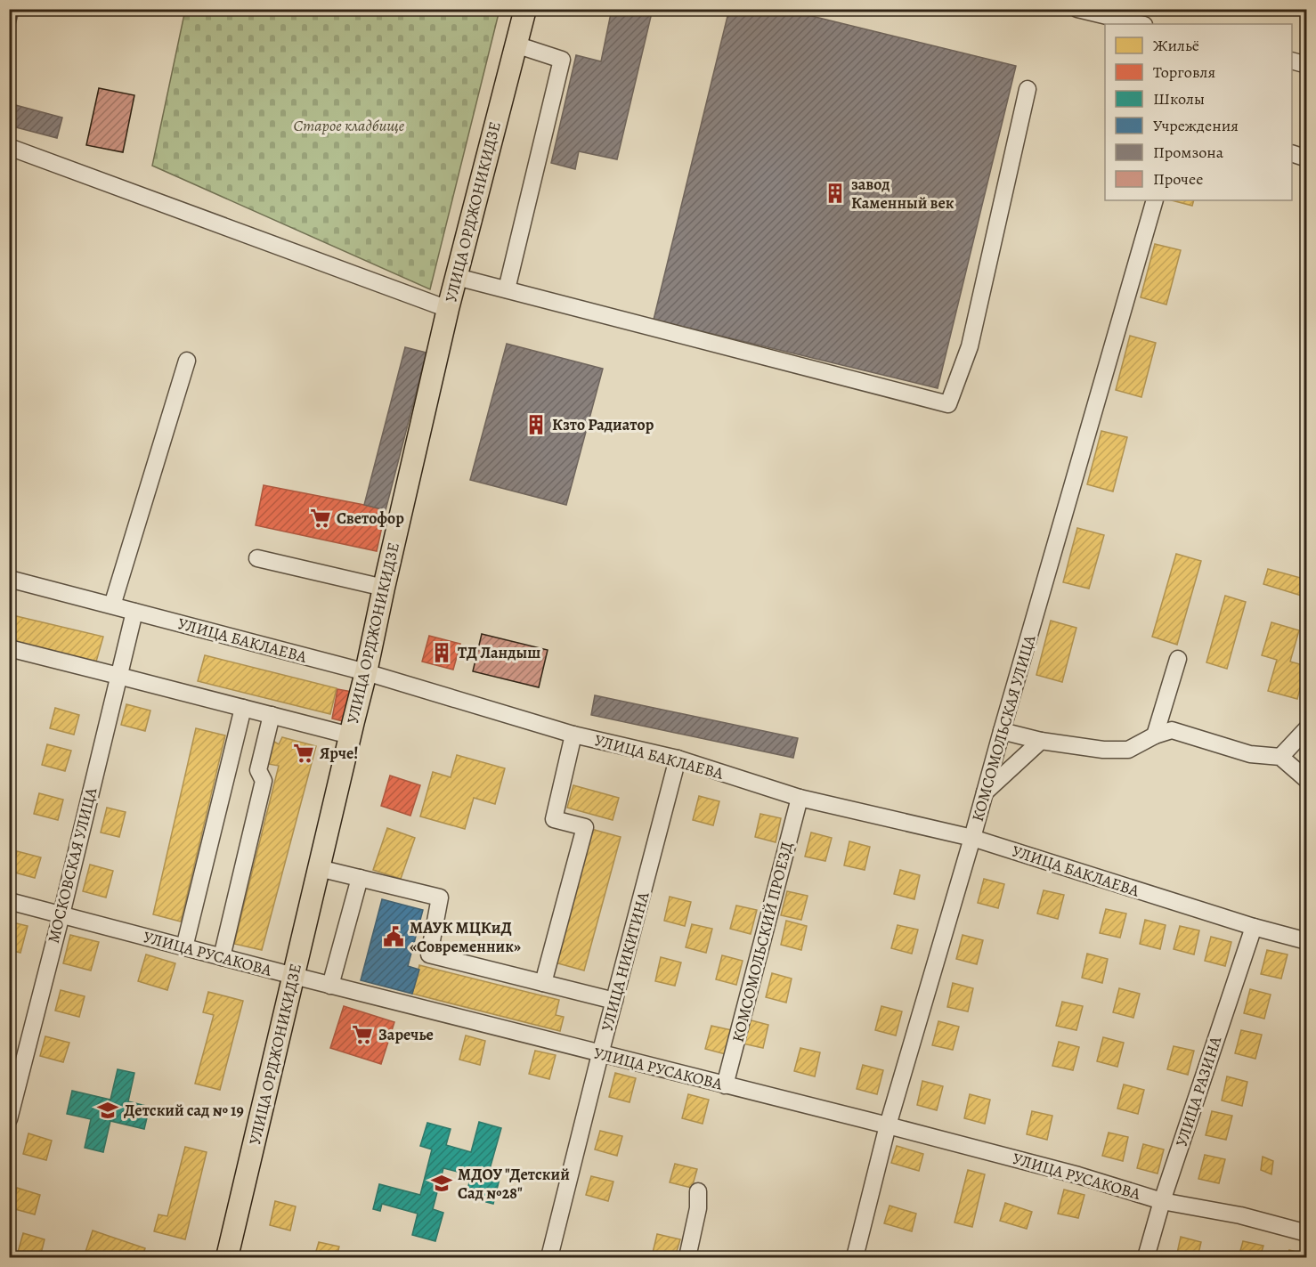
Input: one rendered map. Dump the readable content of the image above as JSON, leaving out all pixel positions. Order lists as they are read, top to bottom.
{
  "streets": {
    "main road": ["УЛИЦА ОРДЖОНИКИДЗЕ"],
    "street": [
      "УЛИЦА БАКЛАЕВА",
      "КОМСОМОЛЬСКАЯ УЛИЦА",
      "МОСКОВСКАЯ УЛИЦА",
      "КОМСОМОЛЬСКИЙ ПРОЕЗД",
      "УЛИЦА РУСАКОВА",
      "УЛИЦА НИКИТИНА",
      "УЛИЦА РАЗИНА"
    ]
  },
  "crossings": [
    ["УЛИЦА ОРДЖОНИКИДЗЕ", "УЛИЦА БАКЛАЕВА"],
    ["УЛИЦА ОРДЖОНИКИДЗЕ", "УЛИЦА РУСАКОВА"],
    ["УЛИЦА БАКЛАЕВА", "КОМСОМОЛЬСКАЯ УЛИЦА"],
    ["УЛИЦА БАКЛАЕВА", "МОСКОВСКАЯ УЛИЦА"],
    ["УЛИЦА БАКЛАЕВА", "КОМСОМОЛЬСКИЙ ПРОЕЗД"],
    ["УЛИЦА БАКЛАЕВА", "УЛИЦА НИКИТИНА"],
    ["УЛИЦА БАКЛАЕВА", "УЛИЦА РАЗИНА"],
    ["КОМСОМОЛЬСКАЯ УЛИЦА", "УЛИЦА РУСАКОВА"],
    ["МОСКОВСКАЯ УЛИЦА", "УЛИЦА РУСАКОВА"],
    ["КОМСОМОЛЬСКИЙ ПРОЕЗД", "УЛИЦА РУСАКОВА"],
    ["УЛИЦА РУСАКОВА", "УЛИЦА НИКИТИНА"],
    ["УЛИЦА РУСАКОВА", "УЛИЦА РАЗИНА"]
  ],
  "parks": ["Старое кладбище"],
  "places": {
    "building": ["завод Каменный век", "Кзто Радиатор", "ТД Ландыш"],
    "supermarket": ["Светофор", "Ярче!", "Заречье"],
    "public building": ["МАУК МЦКиД «Современник»"],
    "school or university": ["Детский сад № 19", "МДОУ \"Детский Сад №28\""]
  },
  "legend": [
    "Жильё",
    "Торговля",
    "Школы",
    "Учреждения",
    "Промзона",
    "Прочее"
  ]
}
